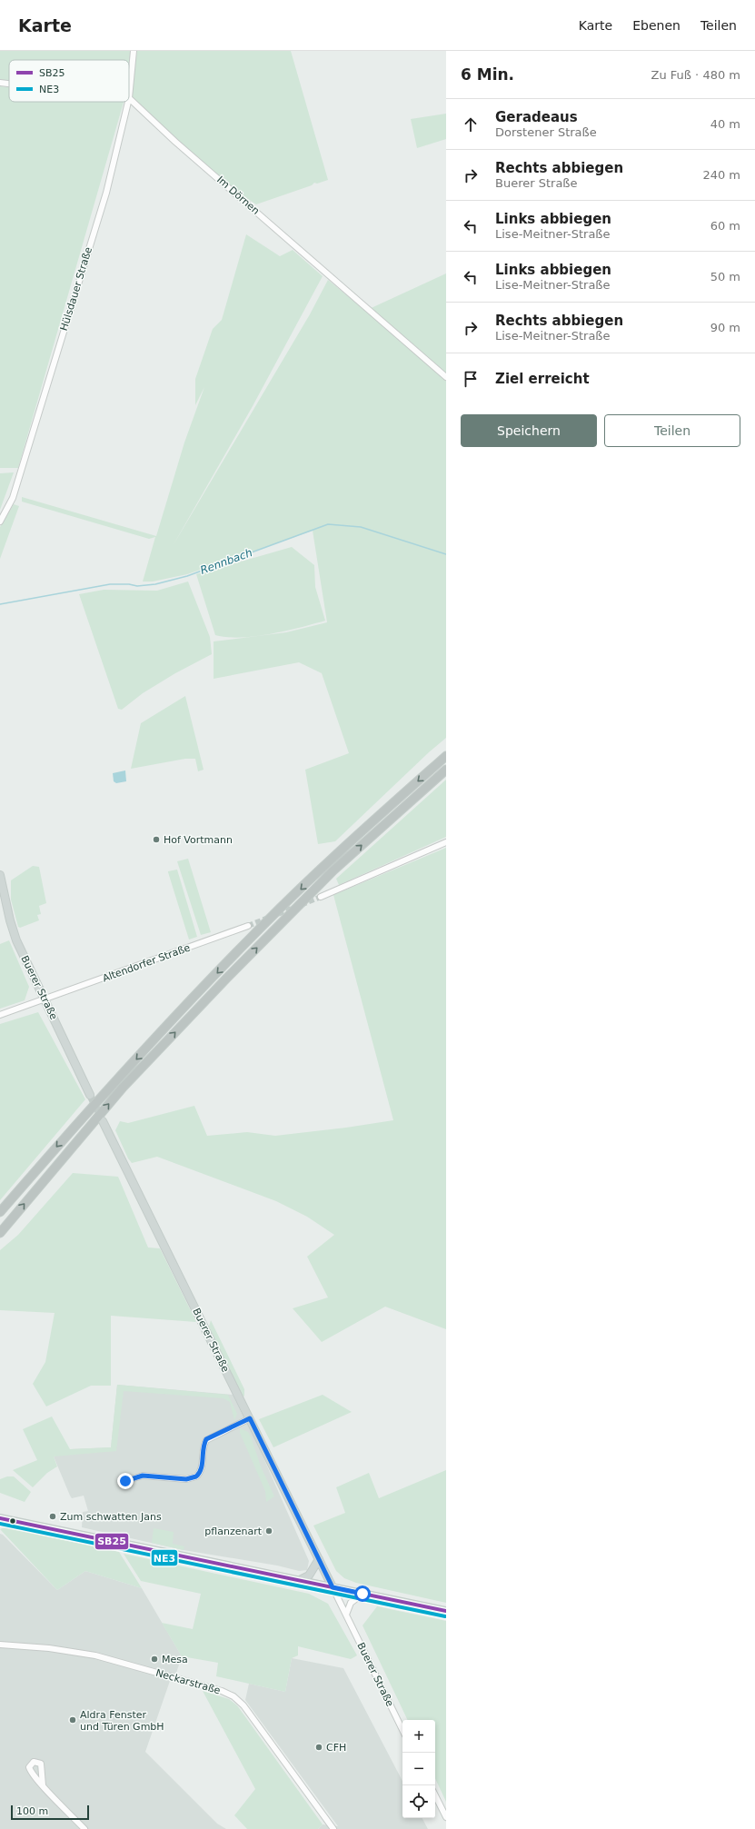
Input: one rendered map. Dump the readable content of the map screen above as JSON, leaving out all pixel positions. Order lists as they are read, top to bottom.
{
  "streets": {
    "main road": ["Buerer Straße"],
    "street": [
      "Im Dörnen",
      "Hülsdauer Straße",
      "Altendorfer Straße",
      "Neckarstraße"
    ]
  },
  "crossings": [
    ["Im Dörnen", "Hülsdauer Straße"],
    ["Altendorfer Straße", "Buerer Straße"]
  ],
  "water": ["Rennbach"],
  "places": [
    "Hof Vortmann",
    "Zum schwatten Jans",
    "pflanzenart",
    "Mesa",
    "Aldra Fenster und Türen GmbH",
    "CFH"
  ],
  "lines": ["transit line SB25", "transit line NE3"],
  "legend": ["SB25", "NE3"],
  "scale_bar": "100 m",
  "page": {
    "header": "Karte",
    "nav": ["Karte", "Ebenen", "Teilen"],
    "heading": ["6 Min.", "Zu Fuß · 480 m"],
    "list": [
      ["Geradeaus", "Dorstener Straße", "40 m"],
      ["Rechts abbiegen", "Buerer Straße", "240 m"],
      ["Links abbiegen", "Lise-Meitner-Straße", "60 m"],
      ["Links abbiegen", "Lise-Meitner-Straße", "50 m"],
      ["Rechts abbiegen", "Lise-Meitner-Straße", "90 m"],
      "Ziel erreicht"
    ],
    "buttons": ["Speichern", "Teilen"],
    "map_buttons": ["+", "−"],
    "scale": "100 m"
  }
}
